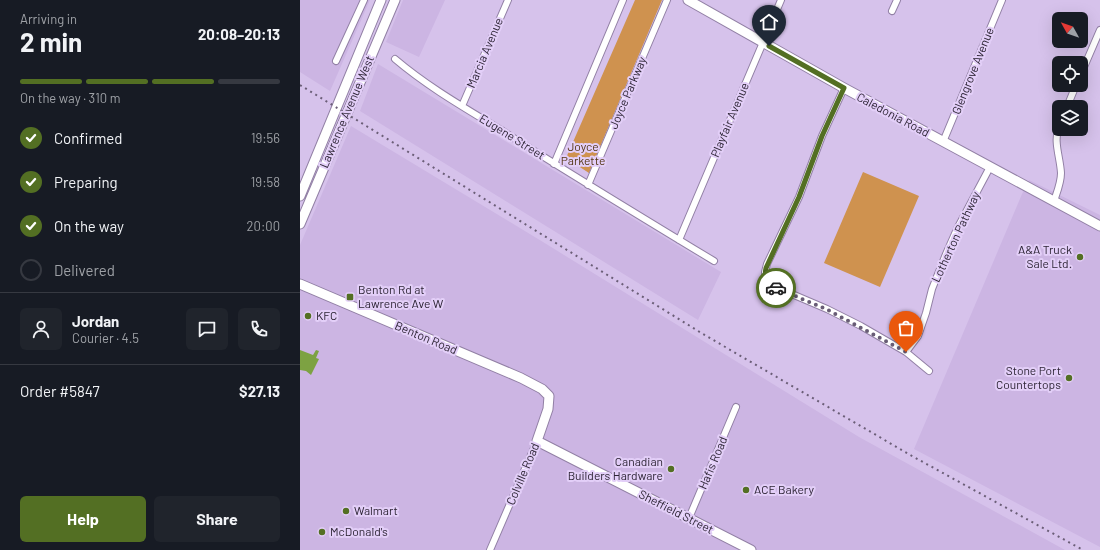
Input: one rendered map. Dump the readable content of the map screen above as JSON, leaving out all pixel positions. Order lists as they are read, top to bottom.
{
  "streets": {
    "street": [
      "Marcia Avenue",
      "Glengrove Avenue",
      "Joyce Parkway",
      "Lawrence Avenue West",
      "Caledonia Road",
      "Playfair Avenue",
      "Eugene Street",
      "Lotherton Pathway",
      "Benton Road",
      "Hafis Road",
      "Colville Road",
      "Sheffield Street"
    ]
  },
  "crossings": [
    ["Marcia Avenue", "Eugene Street"],
    ["Glengrove Avenue", "Caledonia Road"],
    ["Joyce Parkway", "Eugene Street"],
    ["Caledonia Road", "Playfair Avenue"],
    ["Caledonia Road", "Lotherton Pathway"],
    ["Playfair Avenue", "Eugene Street"],
    ["Benton Road", "Colville Road"],
    ["Hafis Road", "Sheffield Street"],
    ["Colville Road", "Sheffield Street"]
  ],
  "parks": ["Joyce Parkette"],
  "places": {
    "other": [
      "A&A Truck Sale Ltd.",
      "KFC",
      "Stone Port Countertops",
      "Canadian Builders Hardware",
      "ACE Bakery",
      "Walmart",
      "McDonald's"
    ],
    "transit": ["Benton Rd at Lawrence Ave W"]
  },
  "north": "top left",
  "page": {
    "heading": ["2 min", "Arriving in", "20:08–20:13"],
    "panel": [
      "Jordan",
      "Courier · 4.5",
      "Order #5847",
      "$27.13"
    ],
    "bar": "On the way · 310 m",
    "list": [
      ["Confirmed", "19:56"],
      ["Preparing", "19:58"],
      ["On the way", "20:00"],
      "Delivered"
    ],
    "buttons": ["Help", "Share"]
  }
}
